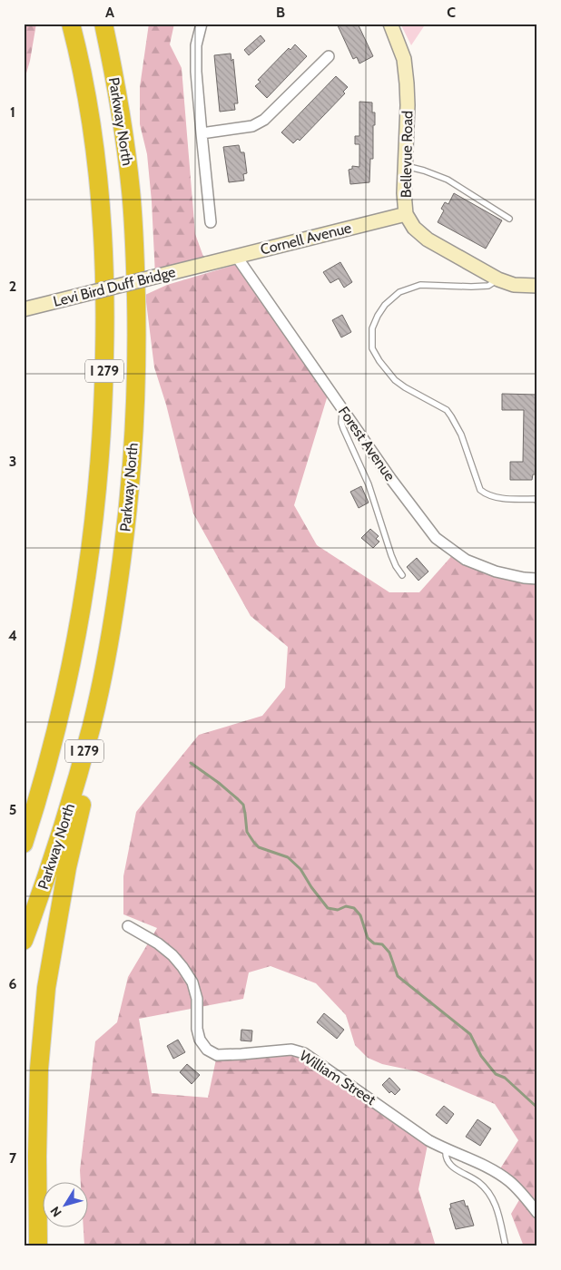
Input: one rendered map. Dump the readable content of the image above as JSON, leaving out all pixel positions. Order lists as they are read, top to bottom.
{
  "streets": {
    "highway": ["Parkway North", "I 279"],
    "street": [
      "Bellevue Road",
      "Cornell Avenue",
      "Levi Bird Duff Bridge",
      "Forest Avenue",
      "William Street"
    ]
  },
  "crossings": [
    ["Bellevue Road", "Cornell Avenue"],
    ["Cornell Avenue", "Levi Bird Duff Bridge"],
    ["Cornell Avenue", "Forest Avenue"]
  ],
  "north": "bottom left",
  "grid": {
    "columns": ["A", "B", "C"],
    "rows": [
      "1",
      "2",
      "3",
      "4",
      "5",
      "6",
      "7"
    ]
  }
}
